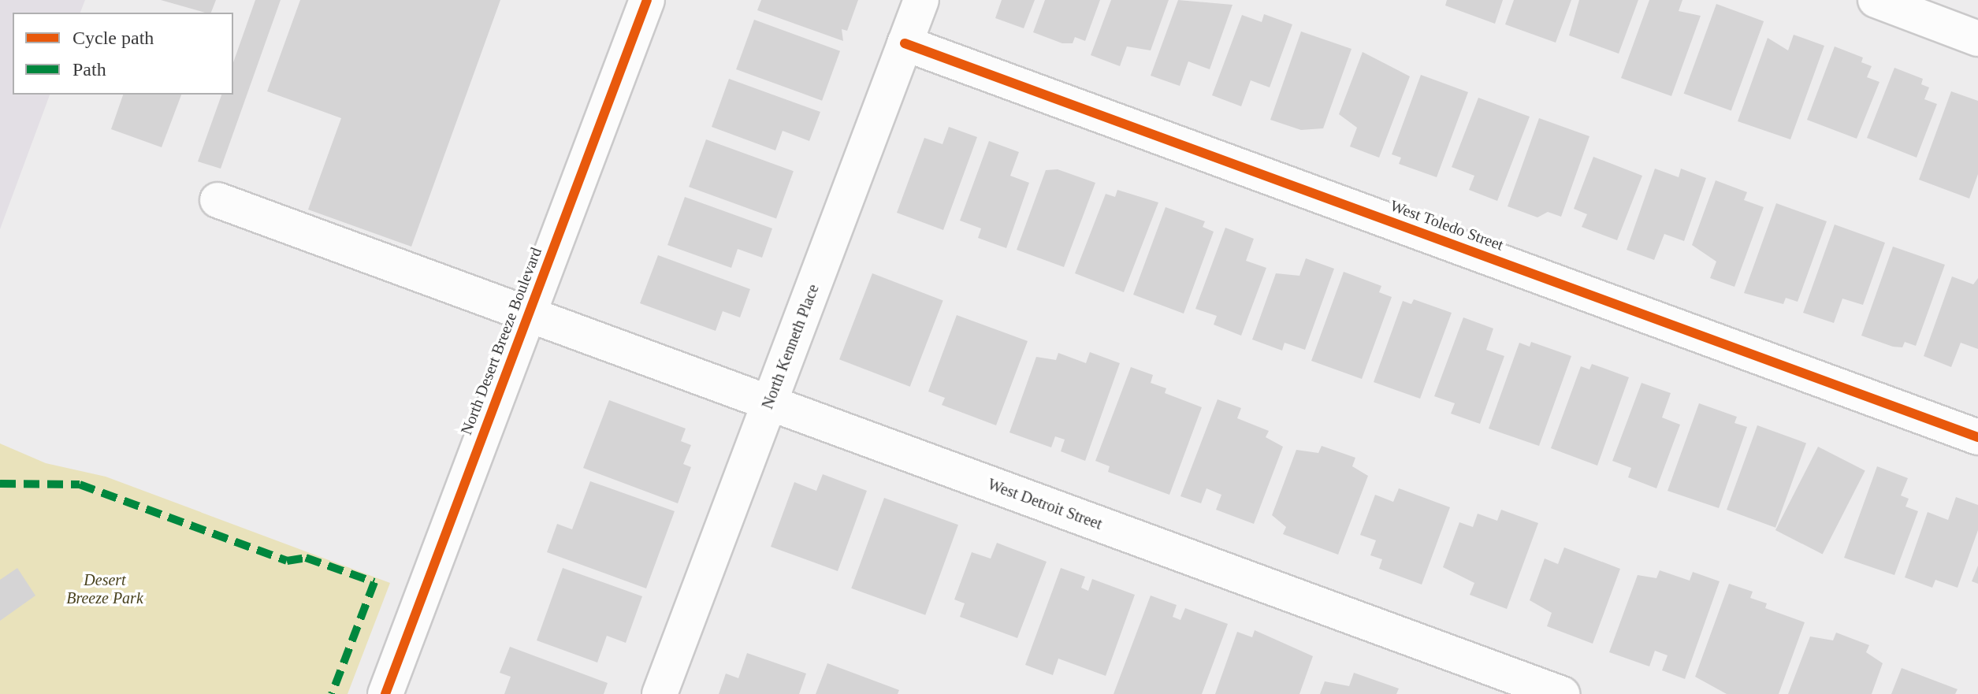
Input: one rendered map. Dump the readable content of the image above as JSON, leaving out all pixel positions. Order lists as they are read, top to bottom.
{
  "streets": {
    "street": [
      "West Toledo Street",
      "North Desert Breeze Boulevard",
      "North Kenneth Place",
      "West Detroit Street"
    ]
  },
  "crossings": [
    ["West Toledo Street", "North Kenneth Place"],
    ["North Desert Breeze Boulevard", "West Detroit Street"],
    ["North Kenneth Place", "West Detroit Street"]
  ],
  "parks": ["Desert Breeze Park"],
  "legend": ["Cycle path", "Path"]
}
